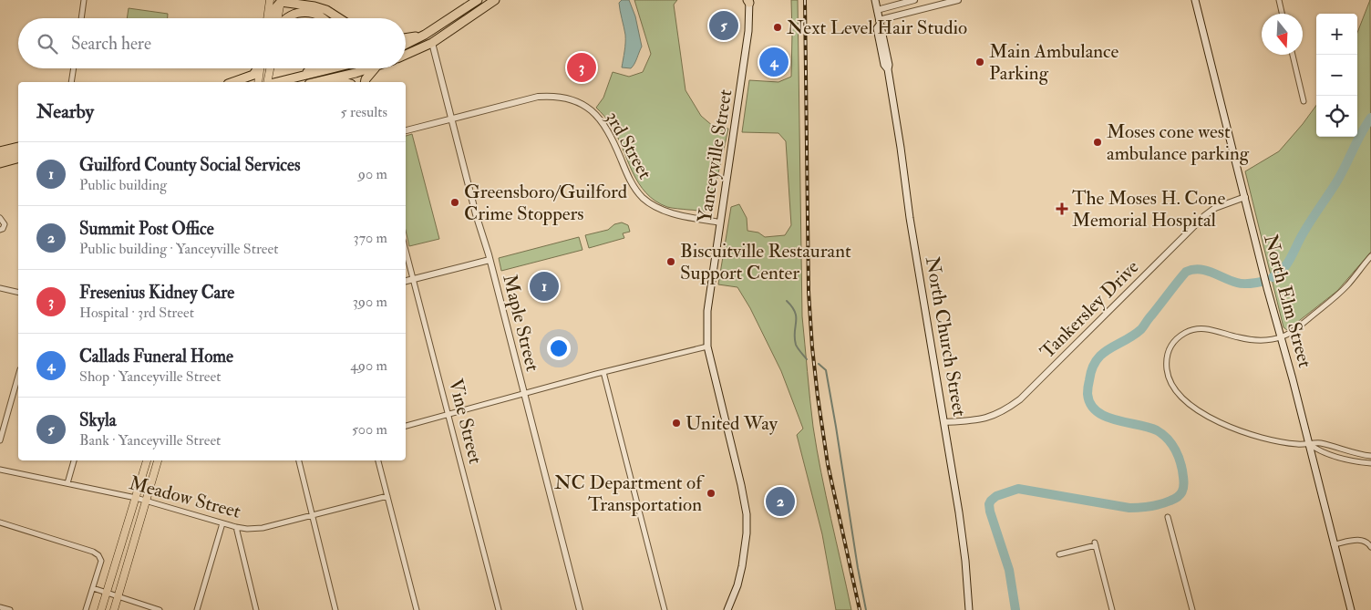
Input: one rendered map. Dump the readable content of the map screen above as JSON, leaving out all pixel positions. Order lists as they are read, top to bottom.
{
  "streets": {
    "main road": ["Yanceyville Street", "North Elm Street", "North Church Street"],
    "street": [
      "3rd Street",
      "Tankersley Drive",
      "Maple Street",
      "Vine Street",
      "Meadow Street"
    ]
  },
  "crossings": [
    ["3rd Street", "Yanceyville Street"],
    ["3rd Street", "Maple Street"],
    ["North Elm Street", "Tankersley Drive"],
    ["Tankersley Drive", "North Church Street"]
  ],
  "places": {
    "other": [
      "Next Level Hair Studio",
      "Main Ambulance Parking",
      "Moses cone west ambulance parking",
      "Greensboro/Guilford Crime Stoppers",
      "Biscuitville Restaurant Support Center",
      "United Way",
      "NC Department of Transportation"
    ],
    "health": ["The Moses H. Cone Memorial Hospital"]
  },
  "north": "bottom",
  "page": {
    "pins": [
      "5",
      "4",
      "3",
      "1",
      "2"
    ],
    "map_buttons": ["+", "−"],
    "search": "Search here",
    "heading": ["Nearby", "5 results"],
    "list": [
      {
        "mark": "1",
        "name": "Guilford County Social Services",
        "note": "Public building",
        "value": "90 m"
      },
      {
        "mark": "2",
        "name": "Summit Post Office",
        "note": "Public building · Yanceyville Street",
        "value": "370 m"
      },
      {
        "mark": "3",
        "name": "Fresenius Kidney Care",
        "note": "Hospital · 3rd Street",
        "value": "390 m"
      },
      {
        "mark": "4",
        "name": "Callads Funeral Home",
        "note": "Shop · Yanceyville Street",
        "value": "490 m"
      },
      {
        "mark": "5",
        "name": "Skyla",
        "note": "Bank · Yanceyville Street",
        "value": "500 m"
      }
    ]
  }
}
